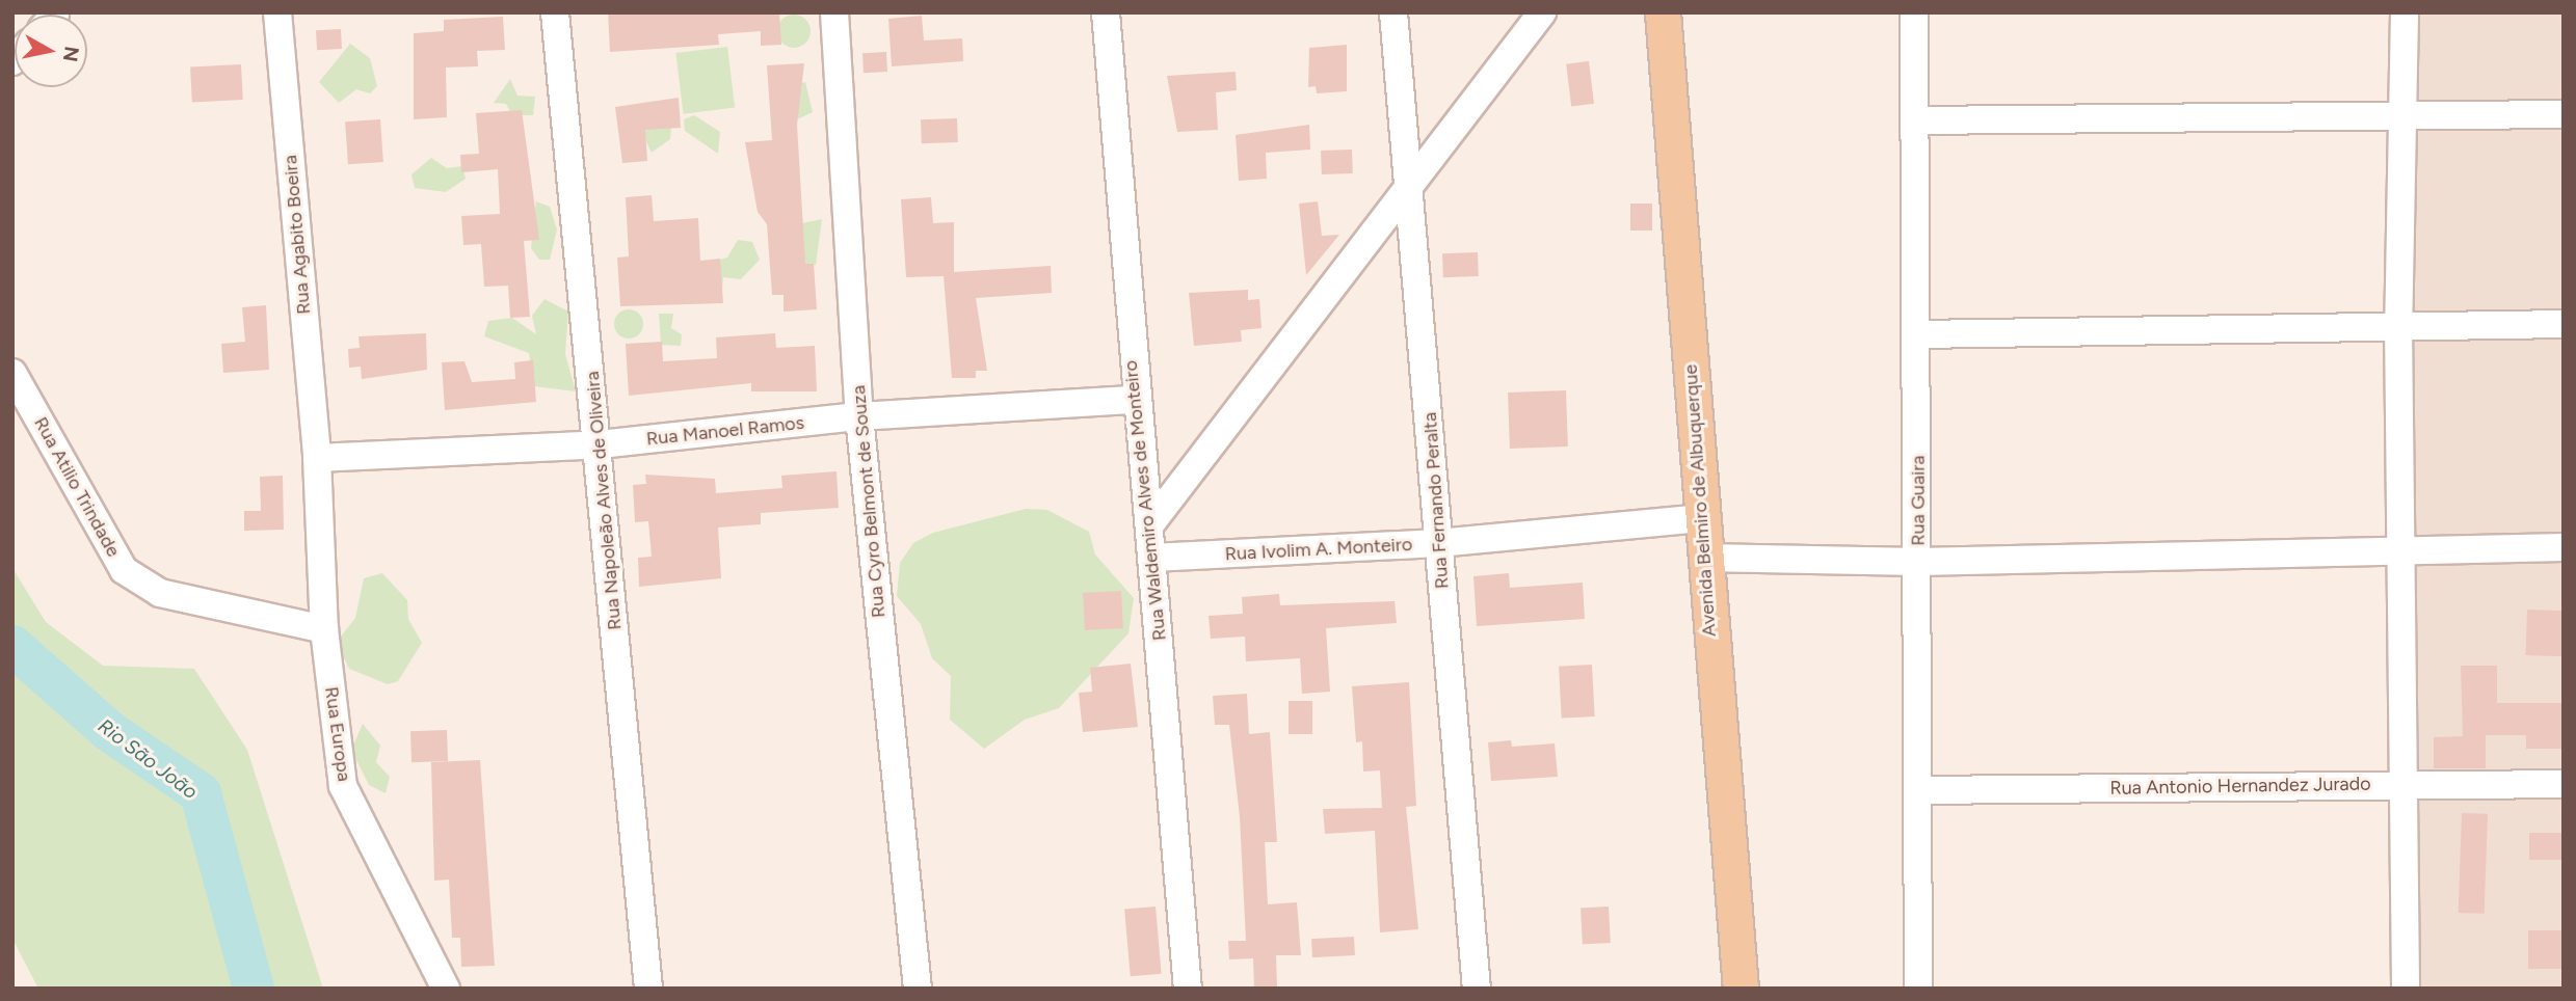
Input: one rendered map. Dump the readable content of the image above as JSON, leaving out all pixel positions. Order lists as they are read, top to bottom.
{
  "streets": {
    "main road": ["Avenida Belmiro de Albuquerque"],
    "street": [
      "Rua Agabito Boeira",
      "Rua Manoel Ramos",
      "Rua Atilio Trindade",
      "Rua Napoleão Alves de Oliveira",
      "Rua Waldemiro Alves de Monteiro",
      "Rua Fernando Peralta",
      "Rua Guaira",
      "Rua Cyro Belmont de Souza",
      "Rua Ivolim A. Monteiro",
      "Rua Europa",
      "Rua Antonio Hernandez Jurado"
    ]
  },
  "crossings": [
    ["Rua Agabito Boeira", "Rua Manoel Ramos"],
    ["Rua Agabito Boeira", "Rua Europa"],
    ["Rua Manoel Ramos", "Rua Napoleão Alves de Oliveira"],
    ["Rua Manoel Ramos", "Rua Waldemiro Alves de Monteiro"],
    ["Rua Manoel Ramos", "Rua Cyro Belmont de Souza"],
    ["Rua Manoel Ramos", "Rua Europa"],
    ["Rua Atilio Trindade", "Rua Europa"],
    ["Rua Waldemiro Alves de Monteiro", "Rua Ivolim A. Monteiro"],
    ["Rua Fernando Peralta", "Rua Ivolim A. Monteiro"],
    ["Avenida Belmiro de Albuquerque", "Rua Ivolim A. Monteiro"],
    ["Rua Guaira", "Rua Antonio Hernandez Jurado"]
  ],
  "water": ["Rio São João"],
  "north": "right"
}
